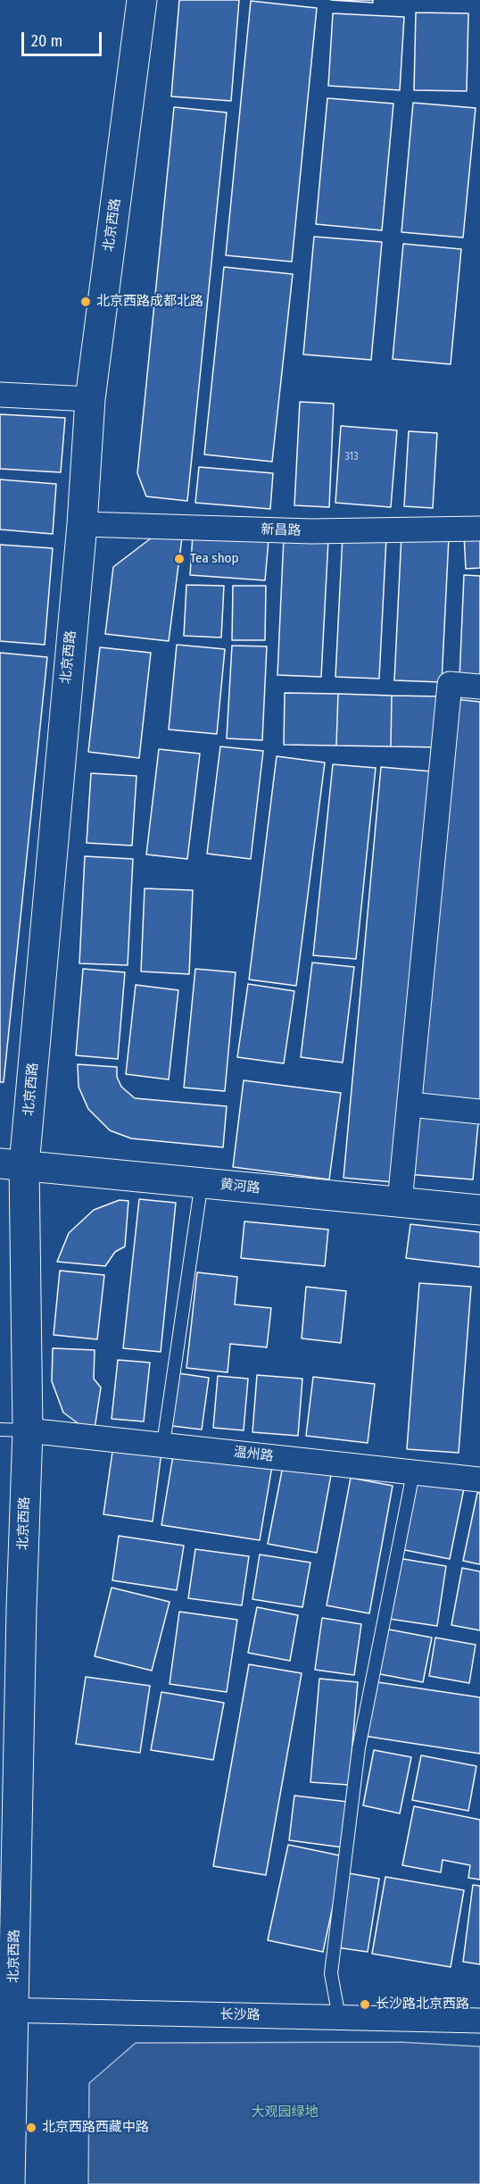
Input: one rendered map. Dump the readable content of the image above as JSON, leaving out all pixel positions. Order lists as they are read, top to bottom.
{
  "streets": {
    "main road": ["北京西路", "黄河路"],
    "street": ["新昌路", "温州路", "长沙路"]
  },
  "crossings": [
    ["北京西路", "新昌路"],
    ["北京西路", "黄河路"],
    ["北京西路", "温州路"],
    ["北京西路", "长沙路"]
  ],
  "parks": ["大观园绿地"],
  "places": [
    "北京西路成都北路",
    "Tea shop",
    "长沙路北京西路",
    "北京西路西藏中路"
  ],
  "house_numbers": ["313"],
  "scale_bar": "20 m"
}
